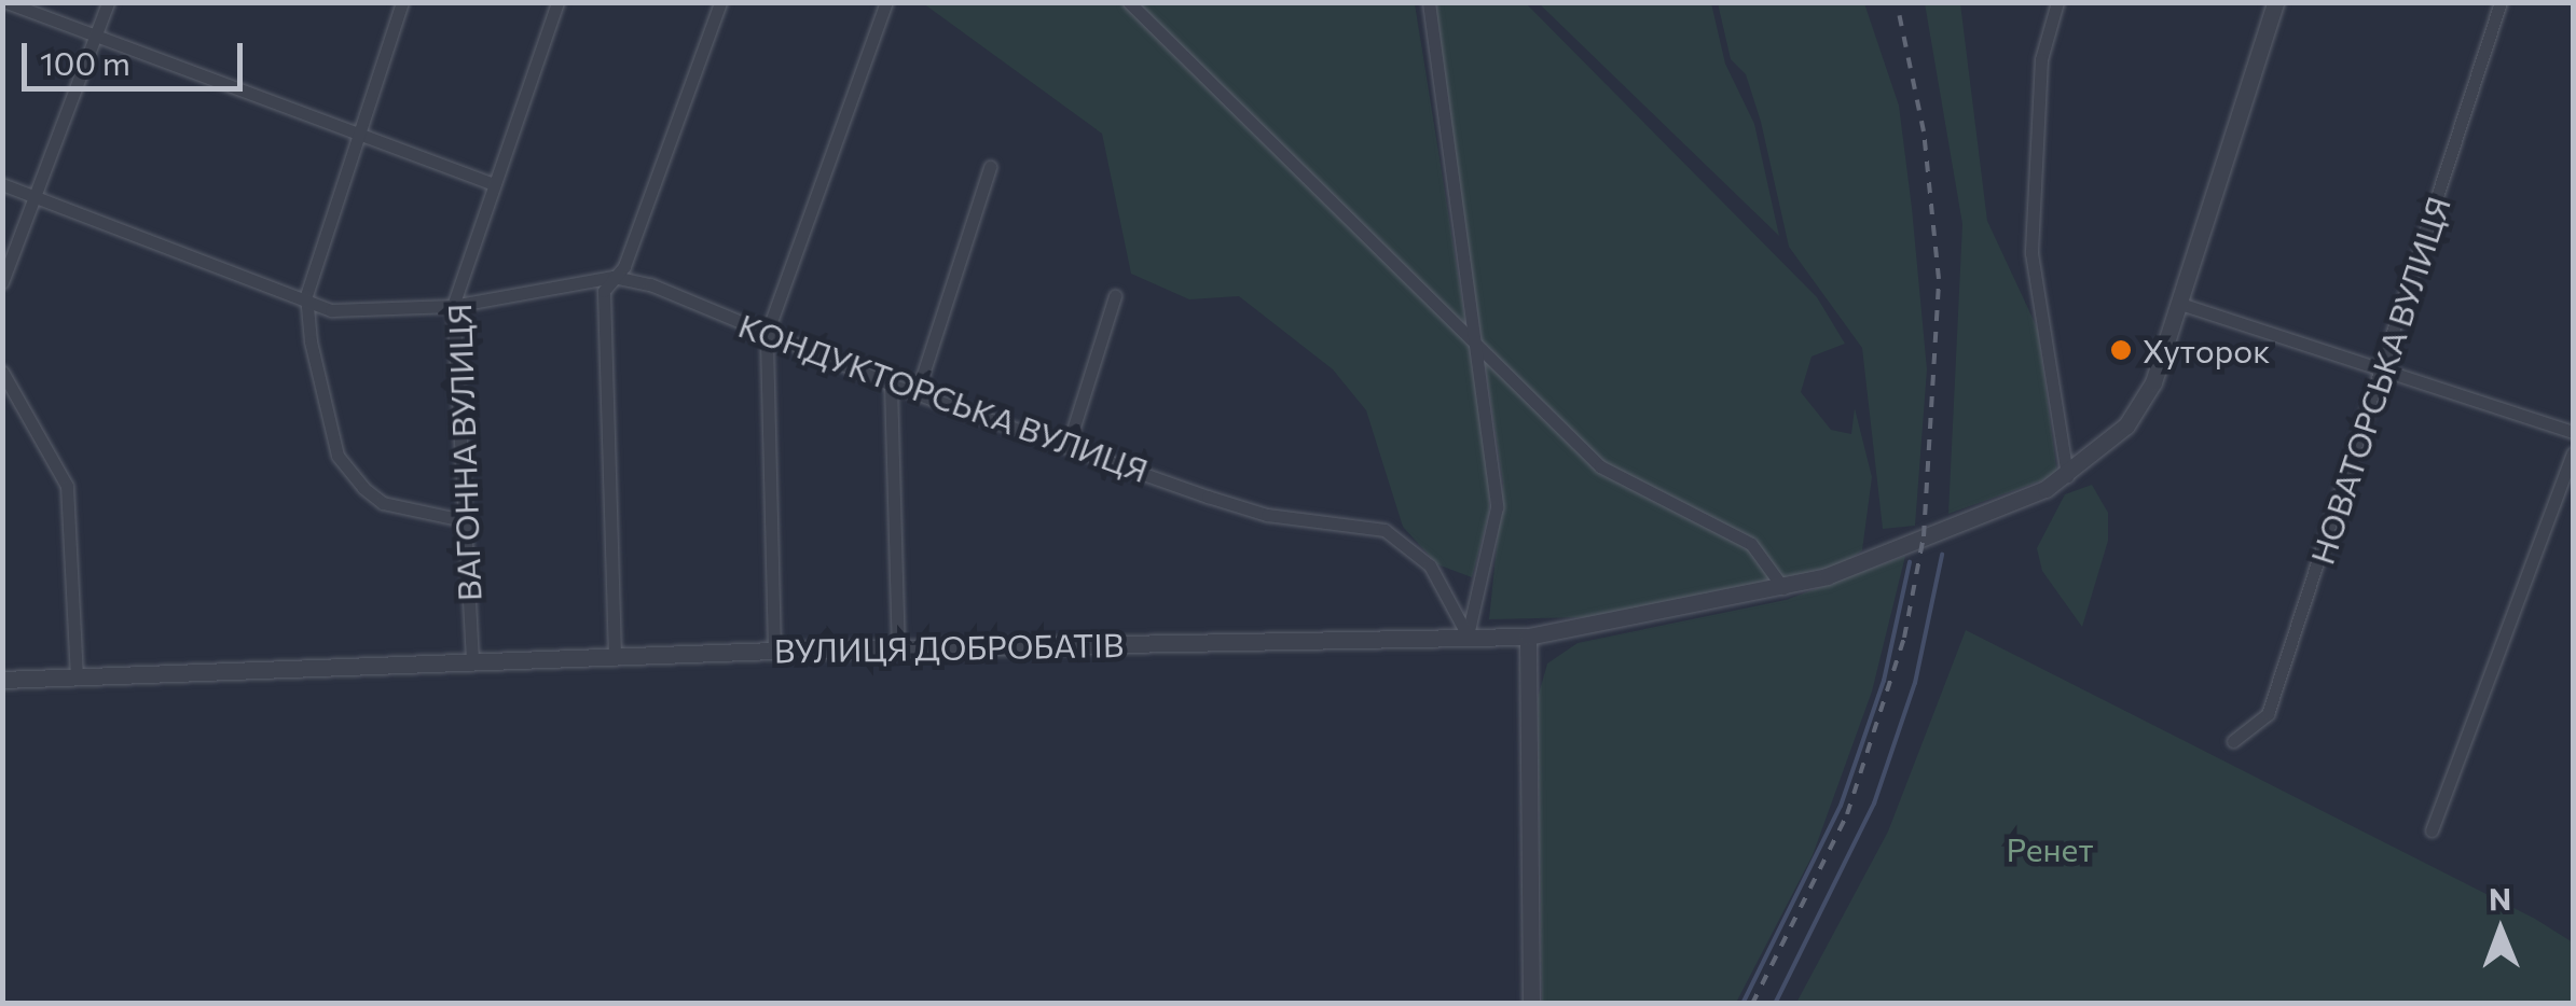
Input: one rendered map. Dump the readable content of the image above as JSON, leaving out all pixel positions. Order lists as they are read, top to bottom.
{
  "streets": {
    "street": [
      "НОВАТОРСЬКА ВУЛИЦЯ",
      "КОНДУКТОРСЬКА ВУЛИЦЯ",
      "ВАГОННА ВУЛИЦЯ",
      "ВУЛИЦЯ ДОБРОБАТІВ"
    ]
  },
  "crossings": [
    ["КОНДУКТОРСЬКА ВУЛИЦЯ", "ВУЛИЦЯ ДОБРОБАТІВ"],
    ["ВАГОННА ВУЛИЦЯ", "ВУЛИЦЯ ДОБРОБАТІВ"]
  ],
  "parks": ["Ренет"],
  "places": ["Хуторок"],
  "scale_bar": "100 m",
  "north": "top"
}
